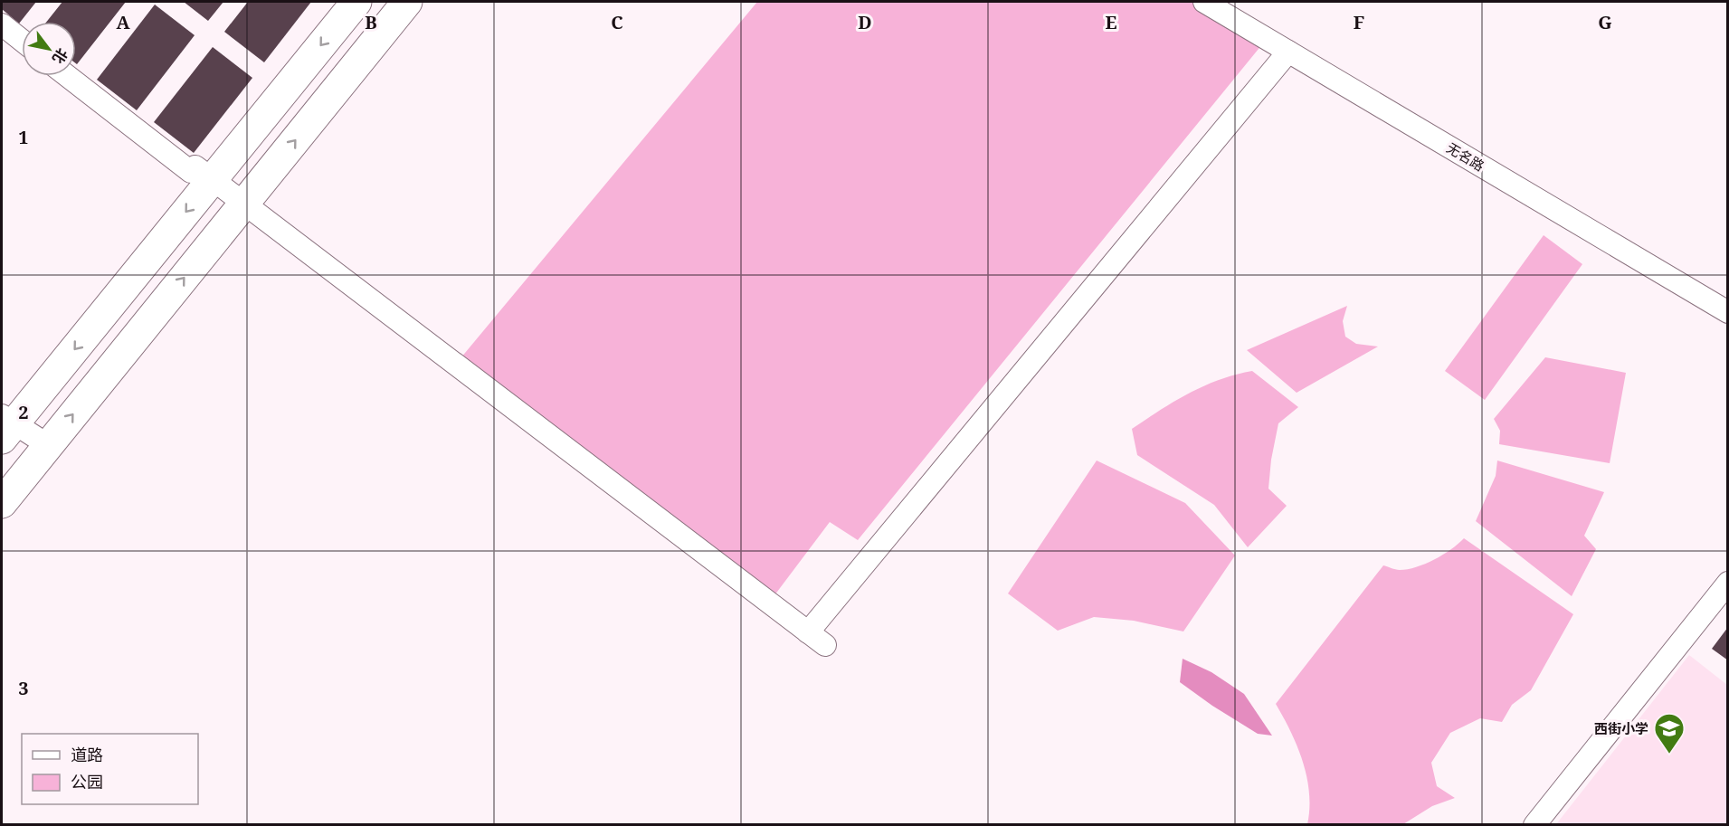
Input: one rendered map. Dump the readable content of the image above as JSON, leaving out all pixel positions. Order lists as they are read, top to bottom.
{
  "streets": {
    "street": ["无名路"]
  },
  "places": {
    "school or university": ["西街小学"]
  },
  "legend": ["道路", "公园"],
  "north": "bottom right",
  "grid": {
    "columns": [
      "A",
      "B",
      "C",
      "D",
      "E",
      "F",
      "G"
    ],
    "rows": ["1", "2", "3"]
  }
}
